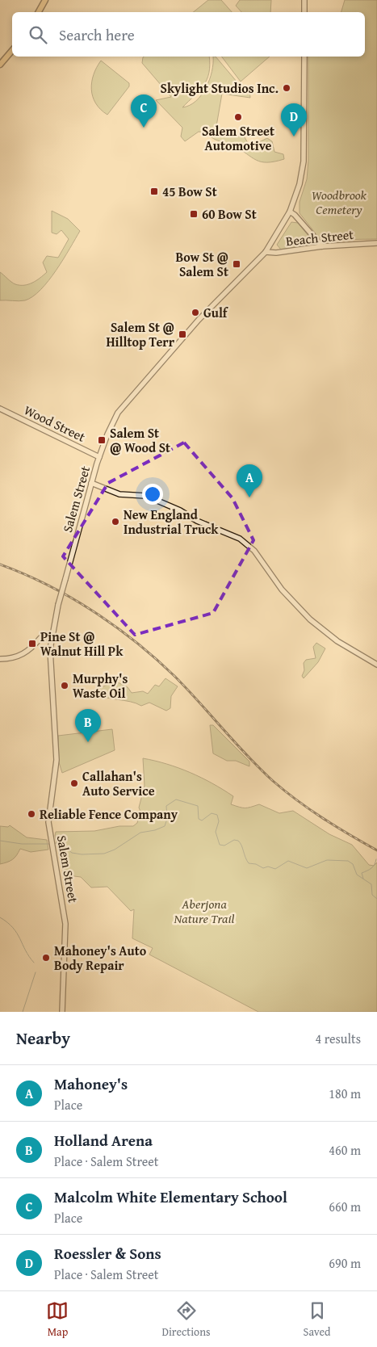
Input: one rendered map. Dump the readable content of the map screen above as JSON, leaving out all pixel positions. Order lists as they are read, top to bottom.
{
  "streets": {
    "street": ["Beach Street", "Wood Street", "Salem Street"]
  },
  "crossings": [
    ["Beach Street", "Salem Street"],
    ["Wood Street", "Salem Street"]
  ],
  "parks": ["Woodbrook Cemetery", "Aberjona Nature Trail"],
  "places": {
    "other": [
      "Skylight Studios Inc.",
      "Salem Street Automotive",
      "Gulf",
      "New England Industrial Truck",
      "Murphy's Waste Oil",
      "Callahan's Auto Service",
      "Reliable Fence Company",
      "Mahoney's Auto Body Repair"
    ],
    "transit": [
      "45 Bow St",
      "60 Bow St",
      "Bow St @ Salem St",
      "Salem St @ Hilltop Terr",
      "Salem St @ Wood St",
      "Pine St @ Walnut Hill Pk"
    ]
  },
  "page": {
    "search": "Search here",
    "pins": [
      "C",
      "D",
      "A",
      "B"
    ],
    "heading": ["Nearby", "4 results"],
    "list": [
      {
        "mark": "A",
        "name": "Mahoney's",
        "note": "Place",
        "value": "180 m"
      },
      {
        "mark": "B",
        "name": "Holland Arena",
        "note": "Place · Salem Street",
        "value": "460 m"
      },
      {
        "mark": "C",
        "name": "Malcolm White Elementary School",
        "note": "Place",
        "value": "660 m"
      },
      {
        "mark": "D",
        "name": "Roessler & Sons",
        "note": "Place · Salem Street",
        "value": "690 m"
      }
    ],
    "nav": ["Map", "Directions", "Saved"]
  }
}
